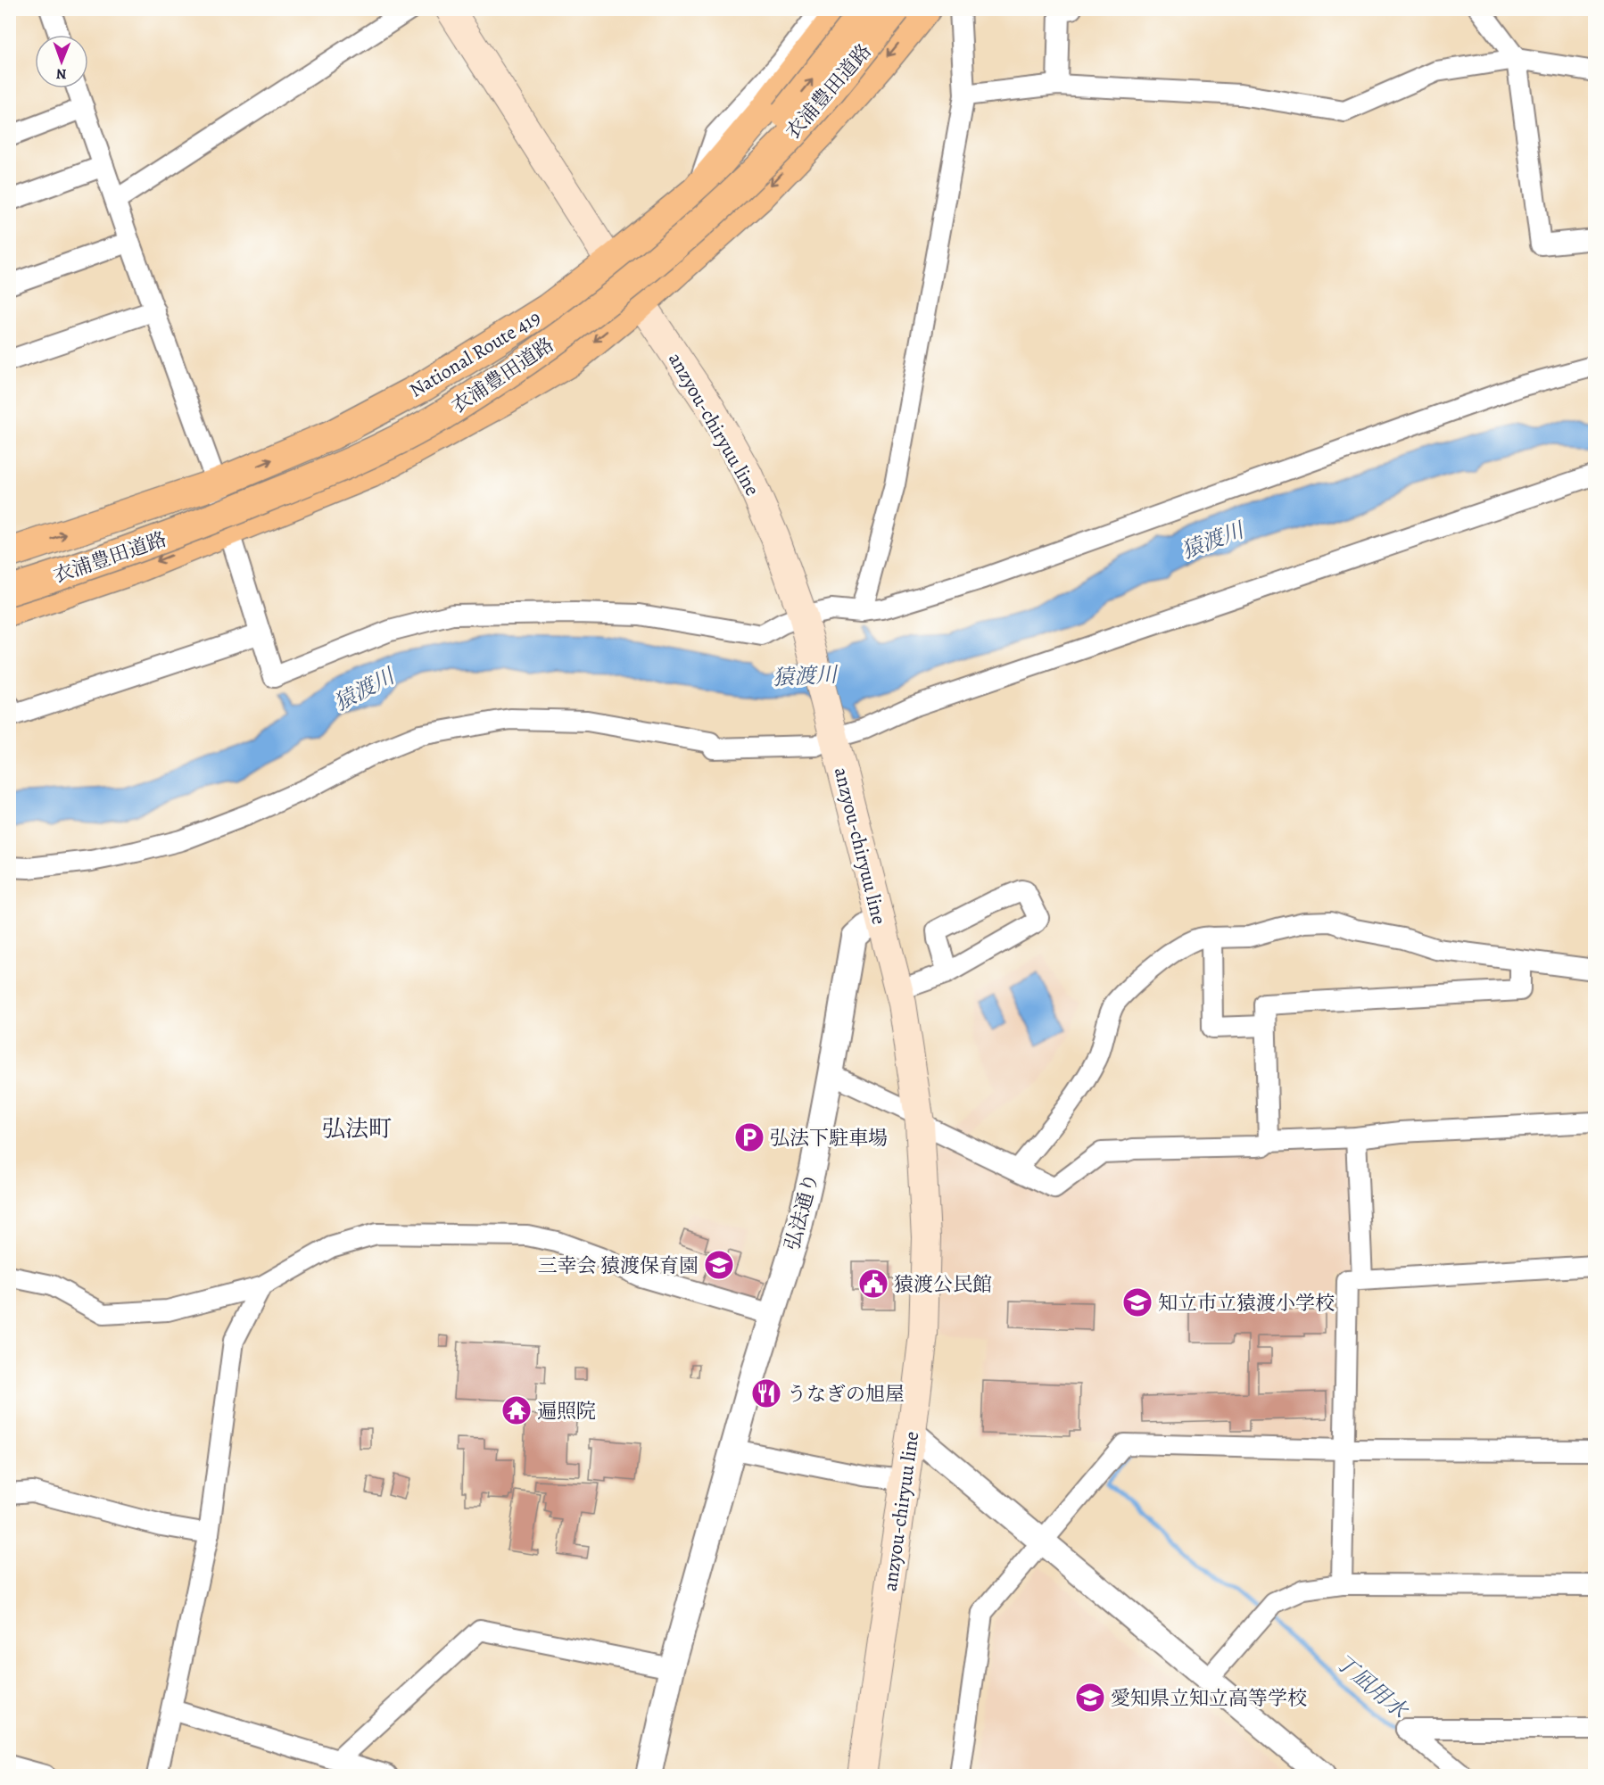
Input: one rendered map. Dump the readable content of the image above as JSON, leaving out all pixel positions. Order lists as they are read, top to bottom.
{
  "streets": {
    "highway": ["衣浦豊田道路", "National Route 419"],
    "main road": ["anzyou-chiryuu line"],
    "street": ["弘法通り"]
  },
  "crossings": [
    ["National Route 419", "anzyou-chiryuu line"],
    ["anzyou-chiryuu line", "弘法通り"]
  ],
  "districts": ["弘法町"],
  "water": ["猿渡川", "丁凪用水"],
  "places": {
    "parking": ["弘法下駐車場"],
    "school or university": ["三幸会 猿渡保育園", "知立市立猿渡小学校", "愛知県立知立高等学校"],
    "public building": ["猿渡公民館"],
    "restaurant": ["うなぎの旭屋"],
    "temple": ["遍照院"]
  },
  "north": "bottom"
}
